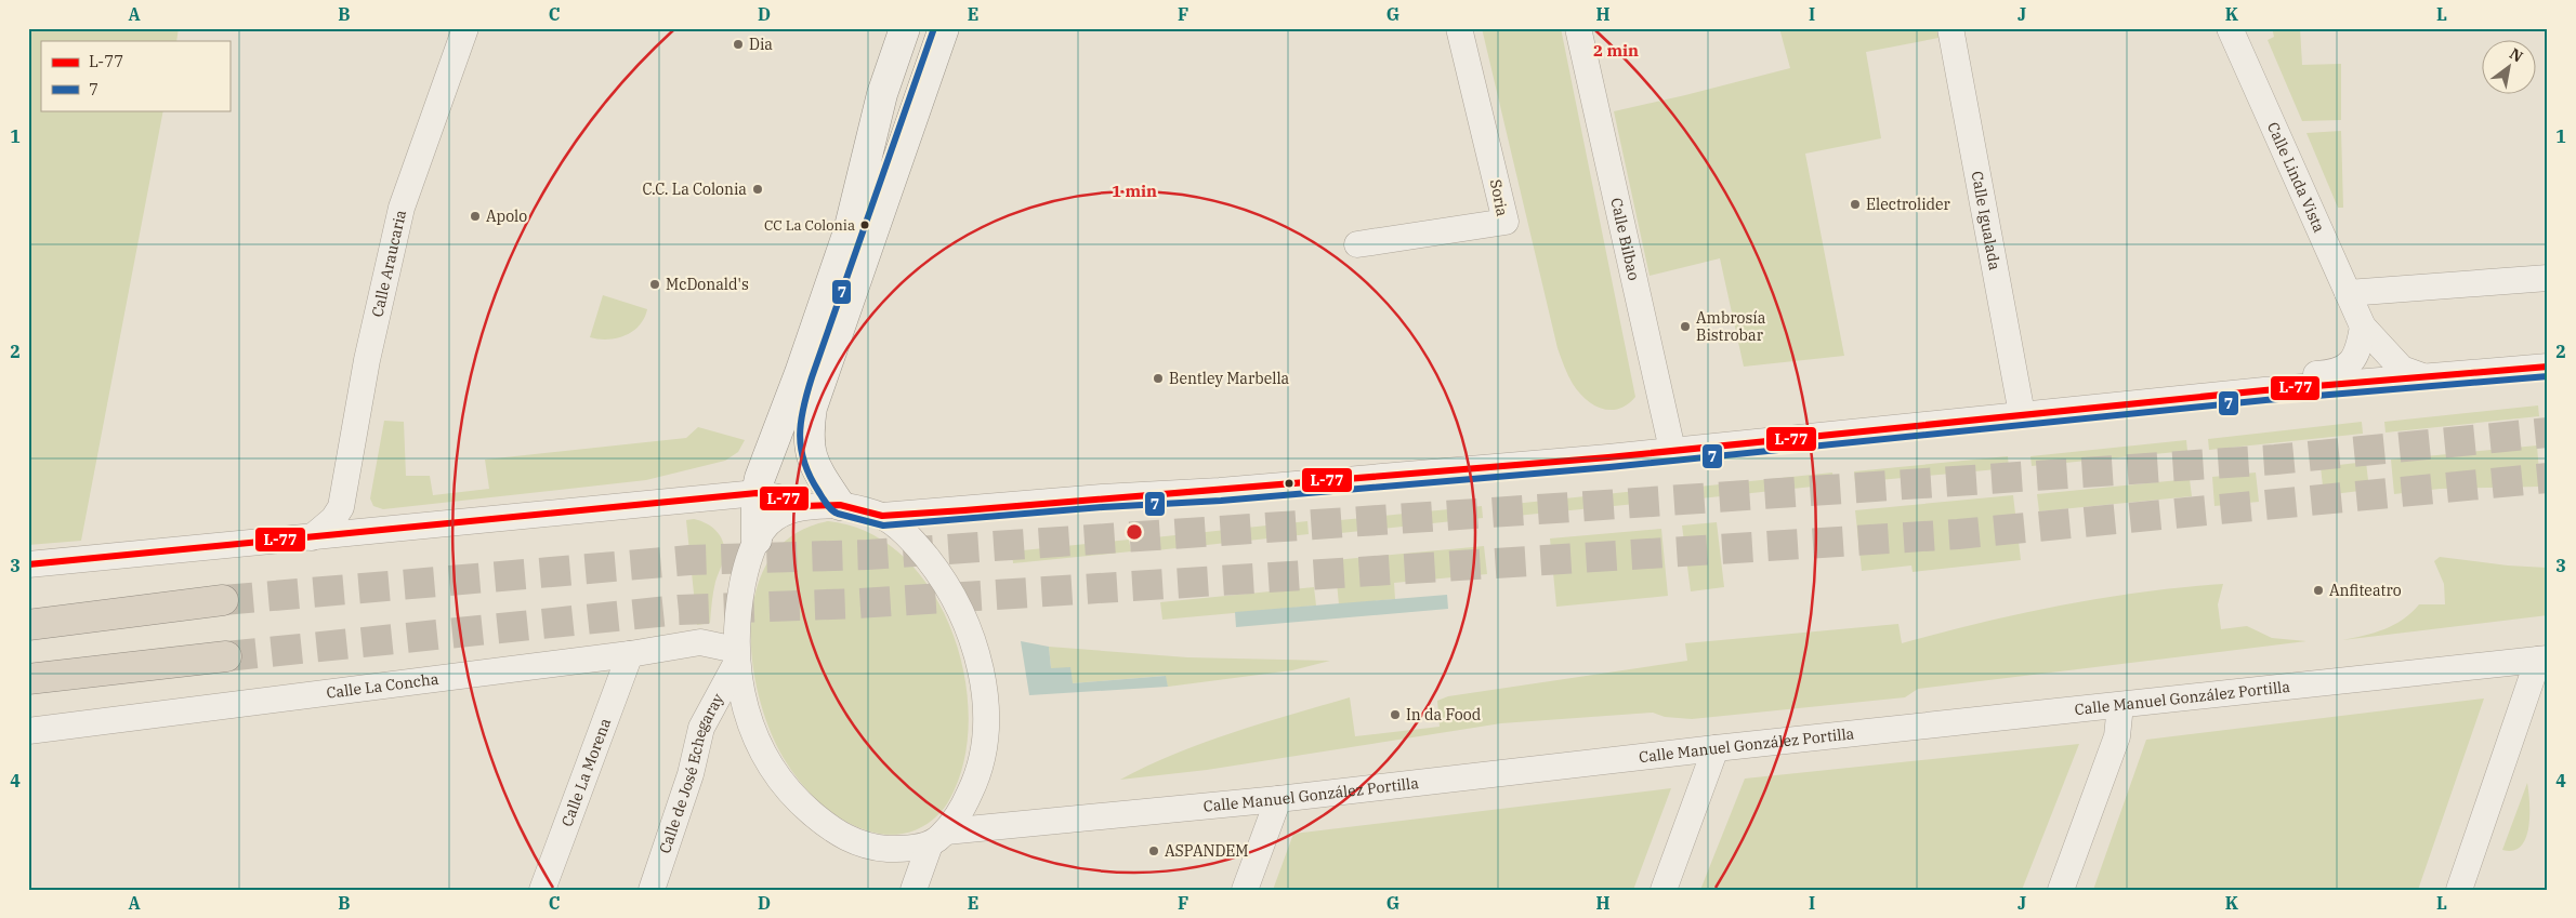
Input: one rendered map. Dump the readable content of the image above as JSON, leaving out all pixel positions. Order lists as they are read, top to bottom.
{
  "streets": {
    "street": [
      "Calle Linda Vista",
      "Soria",
      "Calle Igualada",
      "Calle Bilbao",
      "Calle Araucaria",
      "Calle La Concha",
      "Calle Manuel González Portilla",
      "Calle La Morena",
      "Calle de José Echegaray"
    ]
  },
  "crossings": [
    ["Calle La Concha", "Calle Manuel González Portilla"],
    ["Calle La Concha", "Calle La Morena"],
    ["Calle La Concha", "Calle de José Echegaray"],
    ["Calle Manuel González Portilla", "Calle de José Echegaray"]
  ],
  "places": [
    "Dia",
    "C.C. La Colonia",
    "Electrolider",
    "Apolo",
    "CC La Colonia",
    "McDonald's",
    "Ambrosía Bistrobar",
    "Bentley Marbella",
    "Anfiteatro",
    "In da Food",
    "ASPANDEM"
  ],
  "lines": ["transit line 7", "transit line L-77"],
  "legend": ["L-77", "7"],
  "north": "top right",
  "grid": {
    "columns": [
      "A",
      "B",
      "C",
      "D",
      "E",
      "F",
      "G",
      "H",
      "I",
      "J",
      "K",
      "L"
    ],
    "rows": [
      "1",
      "2",
      "3",
      "4"
    ]
  },
  "rings": ["2 min", "1 min"]
}
